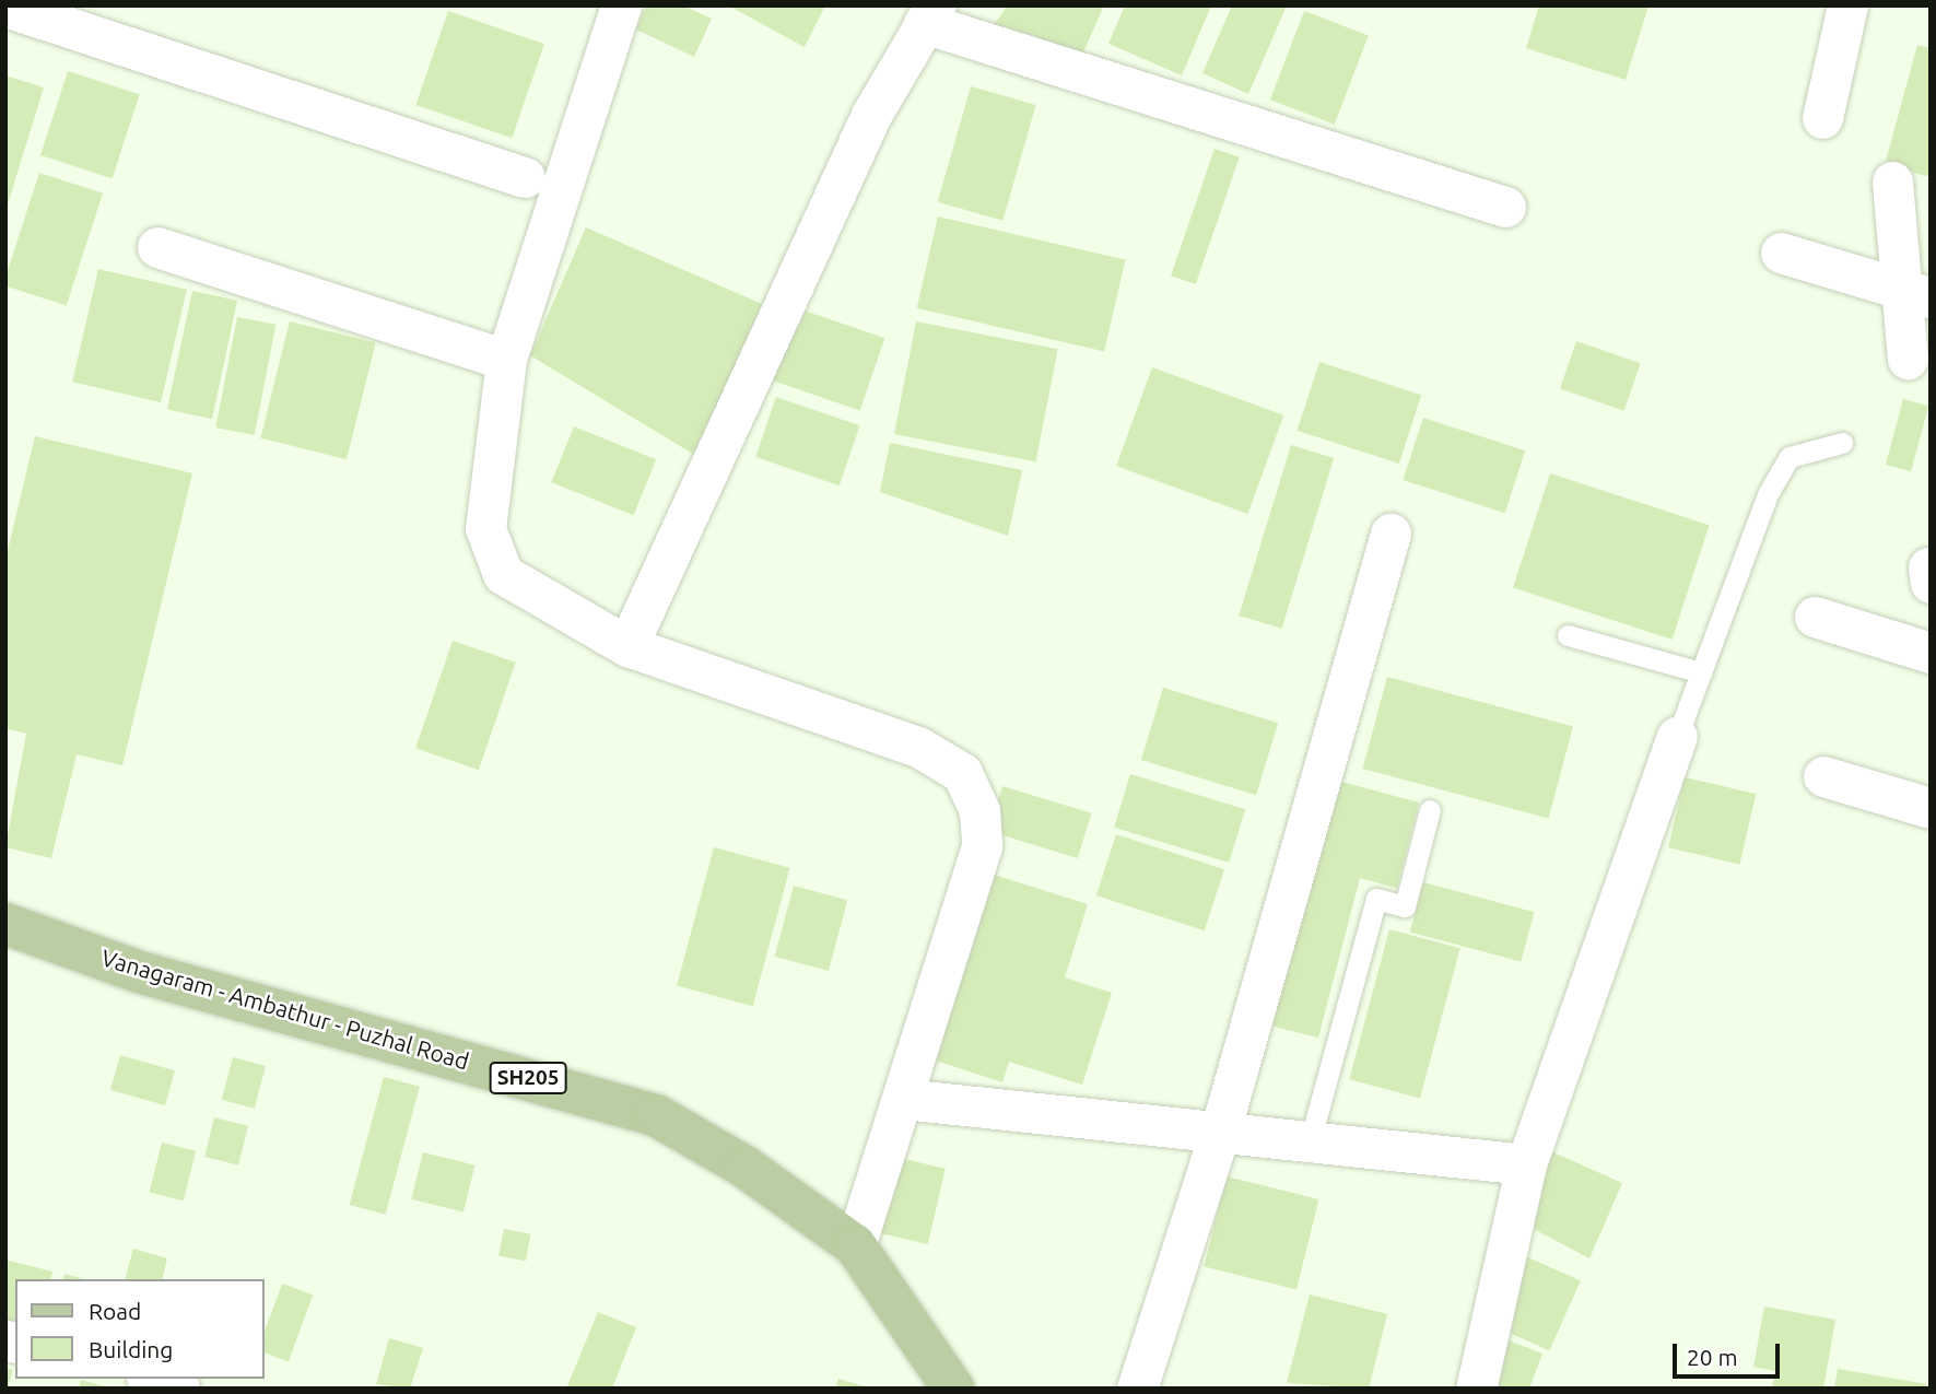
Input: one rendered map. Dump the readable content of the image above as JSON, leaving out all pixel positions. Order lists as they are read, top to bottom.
{
  "streets": {
    "main road": ["Vanagaram - Ambathur - Puzhal Road", "SH205"]
  },
  "legend": ["Road", "Building"],
  "scale_bar": "20 m"
}
